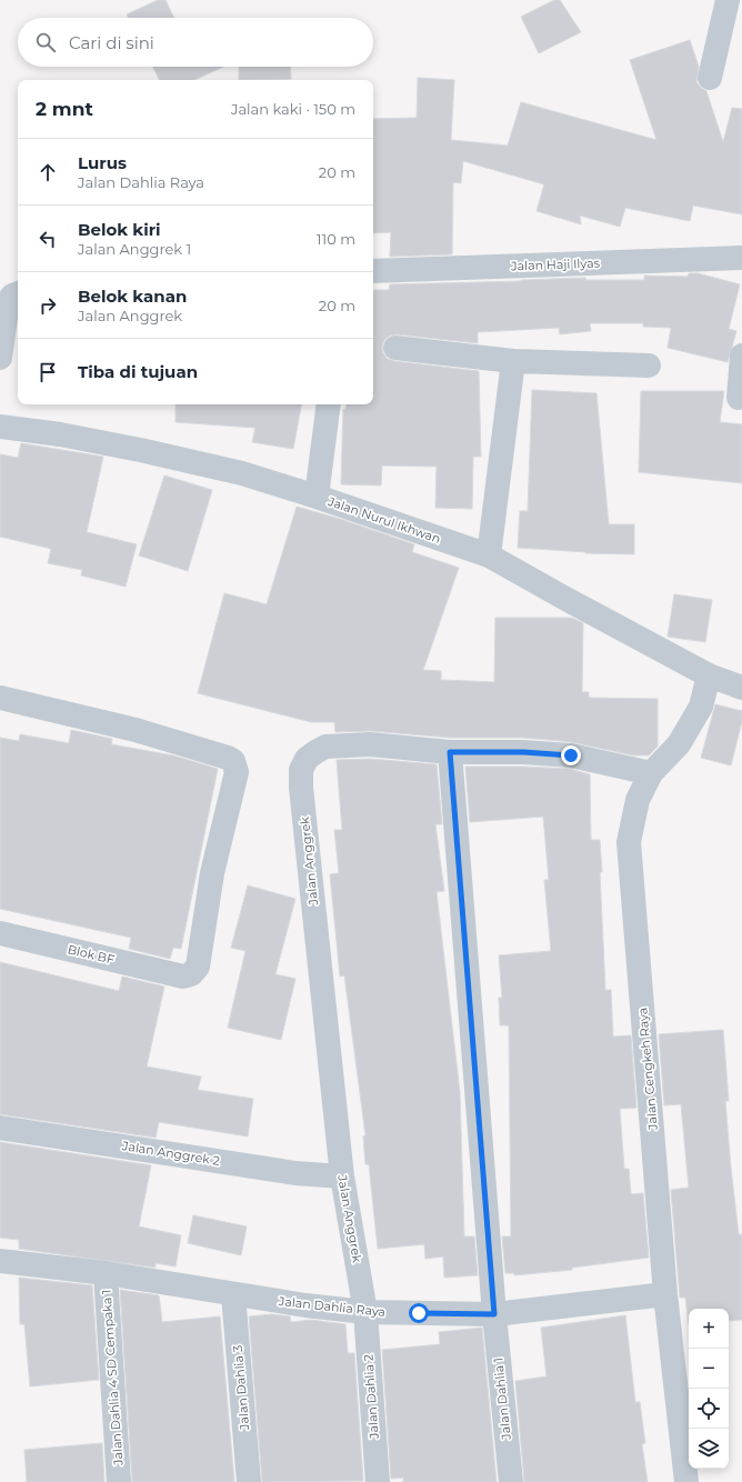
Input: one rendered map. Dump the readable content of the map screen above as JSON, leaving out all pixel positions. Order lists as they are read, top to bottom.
{
  "streets": {
    "street": [
      "Jalan Haji Ilyas",
      "Jalan Nurul Ikhwan",
      "Jalan Anggrek",
      "Blok BF",
      "Jalan Cengkeh Raya",
      "Jalan Anggrek 2",
      "Jalan Dahlia Raya",
      "Jalan Dahlia 4 SD Cempaka 1",
      "Jalan Dahlia 3",
      "Jalan Dahlia 2",
      "Jalan Dahlia 1"
    ]
  },
  "crossings": [
    ["Jalan Nurul Ikhwan", "Jalan Cengkeh Raya"],
    ["Jalan Anggrek", "Jalan Cengkeh Raya"],
    ["Jalan Anggrek", "Jalan Anggrek 2"],
    ["Jalan Anggrek", "Jalan Dahlia Raya"],
    ["Jalan Anggrek", "Jalan Dahlia 2"],
    ["Jalan Anggrek", "Jalan Dahlia 1"],
    ["Jalan Cengkeh Raya", "Jalan Dahlia Raya"],
    ["Jalan Dahlia Raya", "Jalan Dahlia 4 SD Cempaka 1"],
    ["Jalan Dahlia Raya", "Jalan Dahlia 3"],
    ["Jalan Dahlia Raya", "Jalan Dahlia 2"],
    ["Jalan Dahlia Raya", "Jalan Dahlia 1"]
  ],
  "page": {
    "search": "Cari di sini",
    "heading": ["2 mnt", "Jalan kaki · 150 m"],
    "list": [
      ["Lurus", "Jalan Dahlia Raya", "20 m"],
      ["Belok kiri", "Jalan Anggrek 1", "110 m"],
      ["Belok kanan", "Jalan Anggrek", "20 m"],
      "Tiba di tujuan"
    ],
    "map_buttons": ["+", "−"]
  }
}
